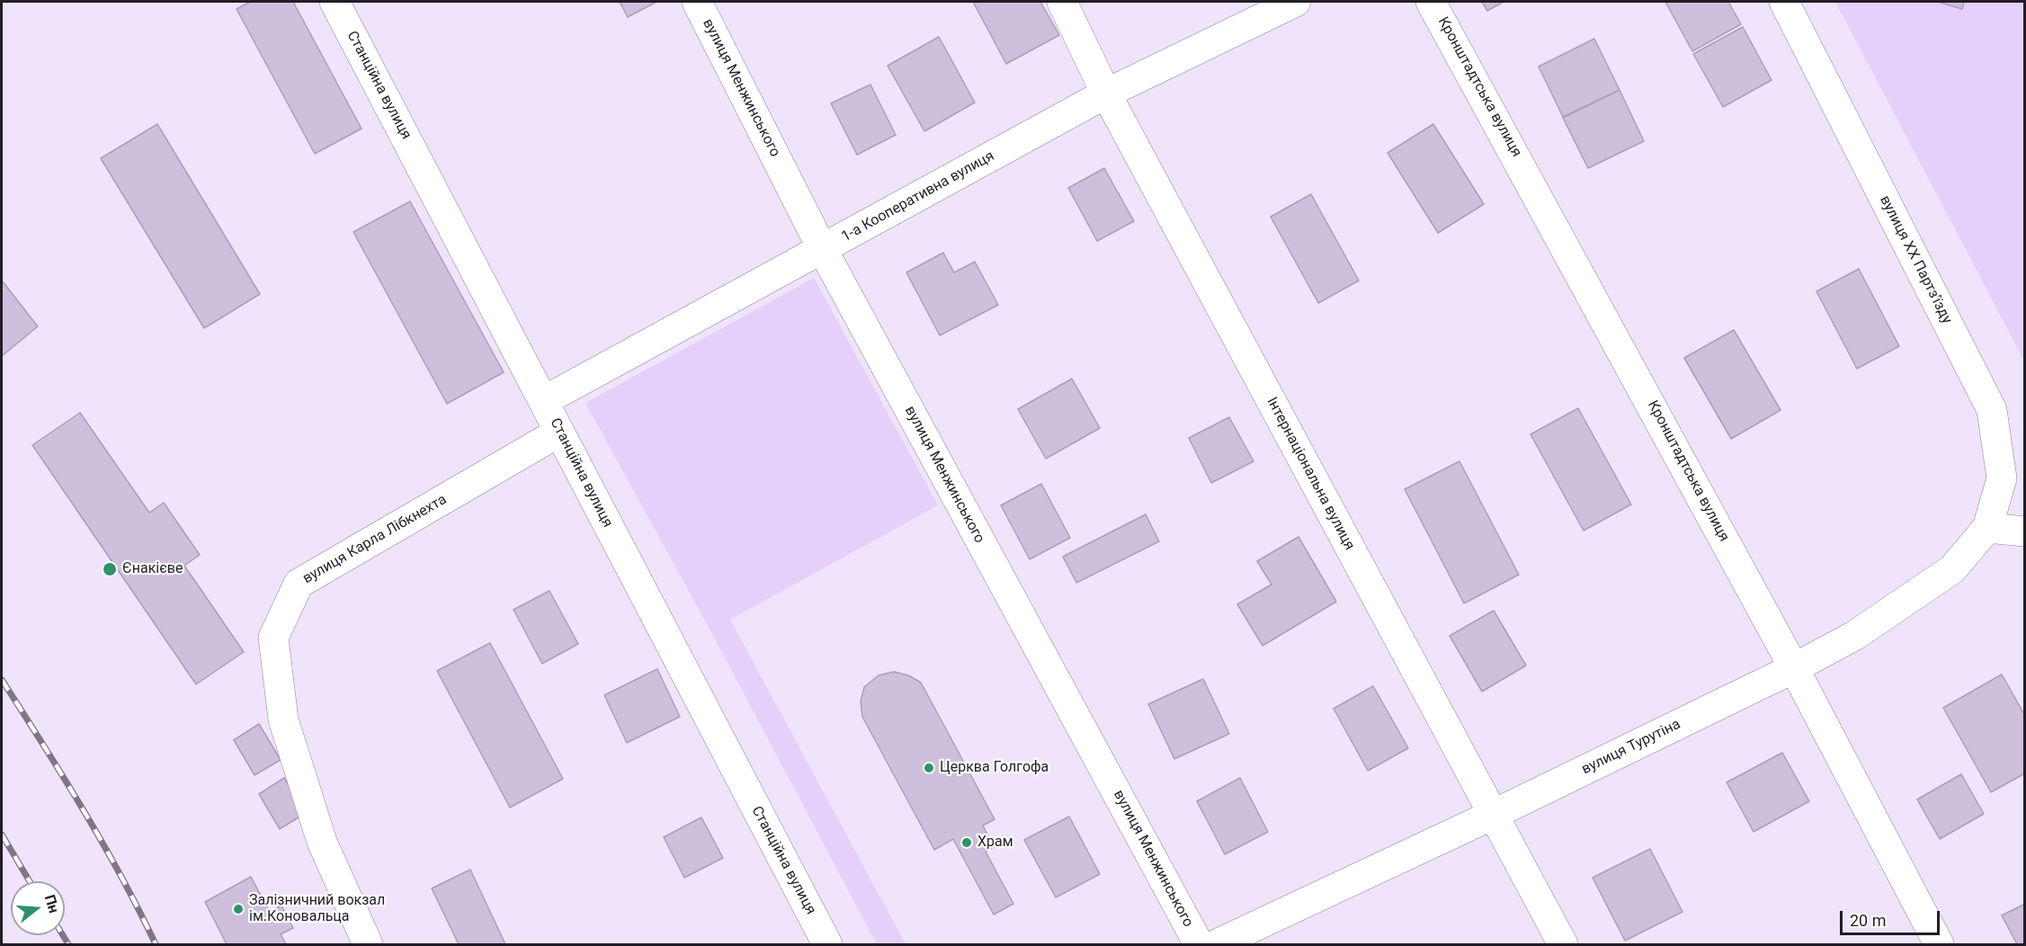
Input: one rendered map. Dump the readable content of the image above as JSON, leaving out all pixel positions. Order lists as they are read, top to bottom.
{
  "streets": {
    "street": [
      "Станційна вулиця",
      "Кронштадтська вулиця",
      "вулиця Менжинського",
      "1-а Кооперативна вулиця",
      "вулиця XX Партз'їзду",
      "Інтернаціональна вулиця",
      "вулиця Карла Лібкнехта",
      "вулиця Турутіна"
    ]
  },
  "crossings": [
    ["Станційна вулиця", "1-а Кооперативна вулиця"],
    ["Станційна вулиця", "вулиця Карла Лібкнехта"],
    ["Кронштадтська вулиця", "вулиця Турутіна"],
    ["вулиця Менжинського", "1-а Кооперативна вулиця"],
    ["1-а Кооперативна вулиця", "Інтернаціональна вулиця"],
    ["вулиця XX Партз'їзду", "вулиця Турутіна"],
    ["Інтернаціональна вулиця", "вулиця Турутіна"]
  ],
  "places": [
    "Єнакієве",
    "Церква Голгофа",
    "Храм",
    "Залізничний вокзал ім.Коновальца"
  ],
  "scale_bar": "20 m",
  "north": "right"
}
